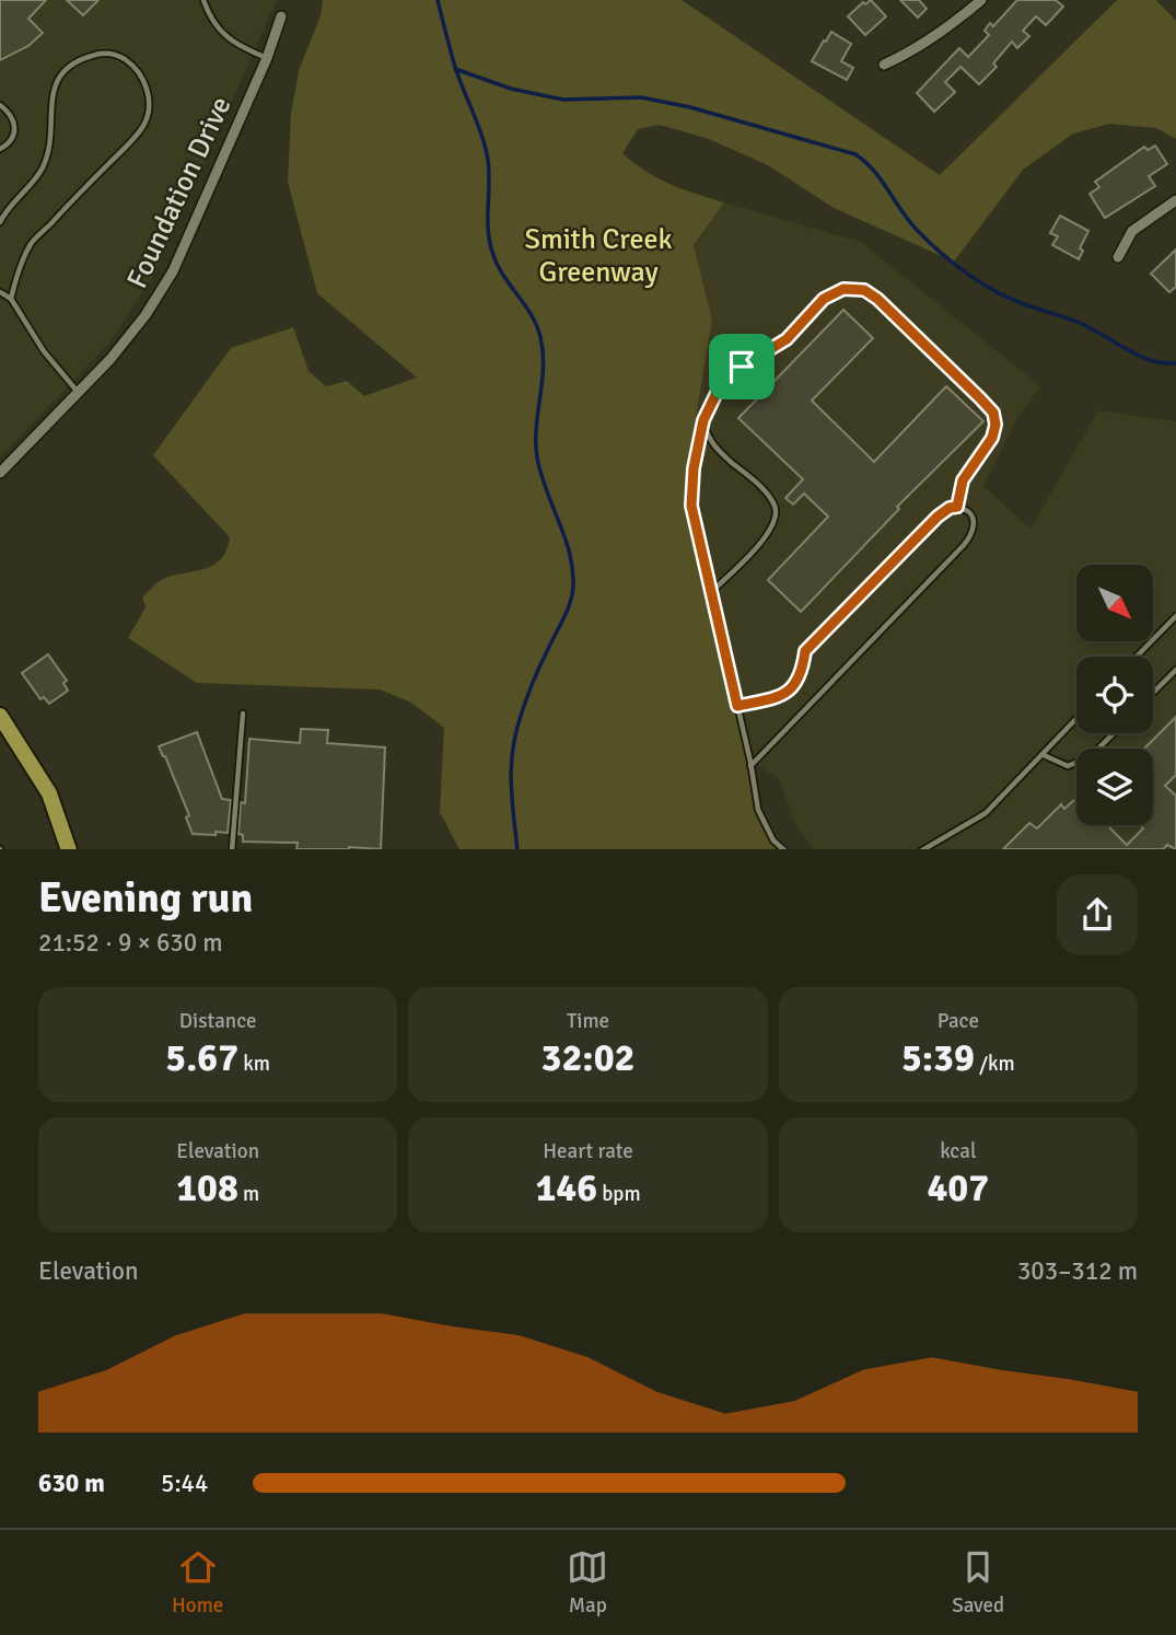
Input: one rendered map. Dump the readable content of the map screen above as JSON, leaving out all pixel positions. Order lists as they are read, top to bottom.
{
  "streets": {
    "street": ["Foundation Drive"]
  },
  "parks": ["Smith Creek Greenway"],
  "north": "bottom right",
  "page": {
    "heading": ["Evening run", "21:52 · 9 × 630 m"],
    "stats": [
      ["Distance", "5.67 km"],
      ["Time", "32:02"],
      ["Pace", "5:39 /km"],
      ["Elevation", "108 m"],
      ["Heart rate", "146 bpm"],
      ["kcal", "407"]
    ],
    "chart": ["Elevation", "303–312 m"],
    "list": [
      {
        "name": "630 m",
        "note": "5:44"
      }
    ],
    "tabs": ["Home", "Map", "Saved"]
  }
}
